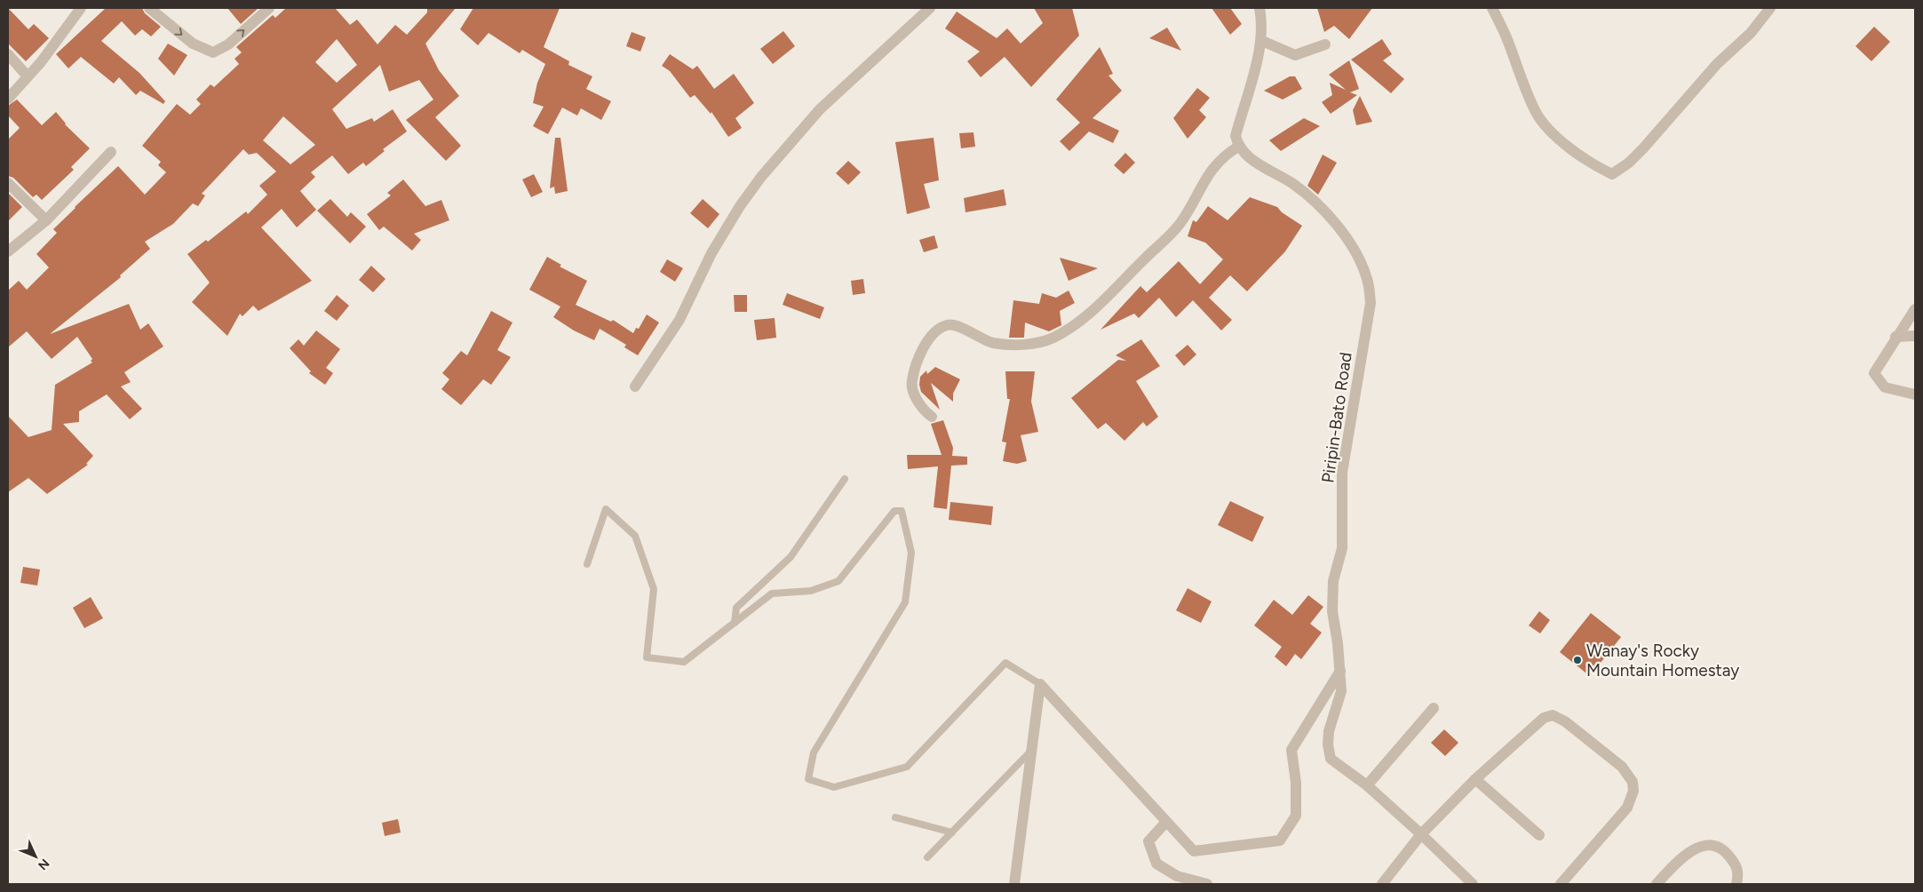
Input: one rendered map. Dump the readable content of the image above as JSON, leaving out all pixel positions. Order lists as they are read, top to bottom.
{
  "streets": {
    "street": ["Piripin-Bato Road"]
  },
  "places": ["Wanay's Rocky Mountain Homestay"],
  "north": "bottom right"
}
